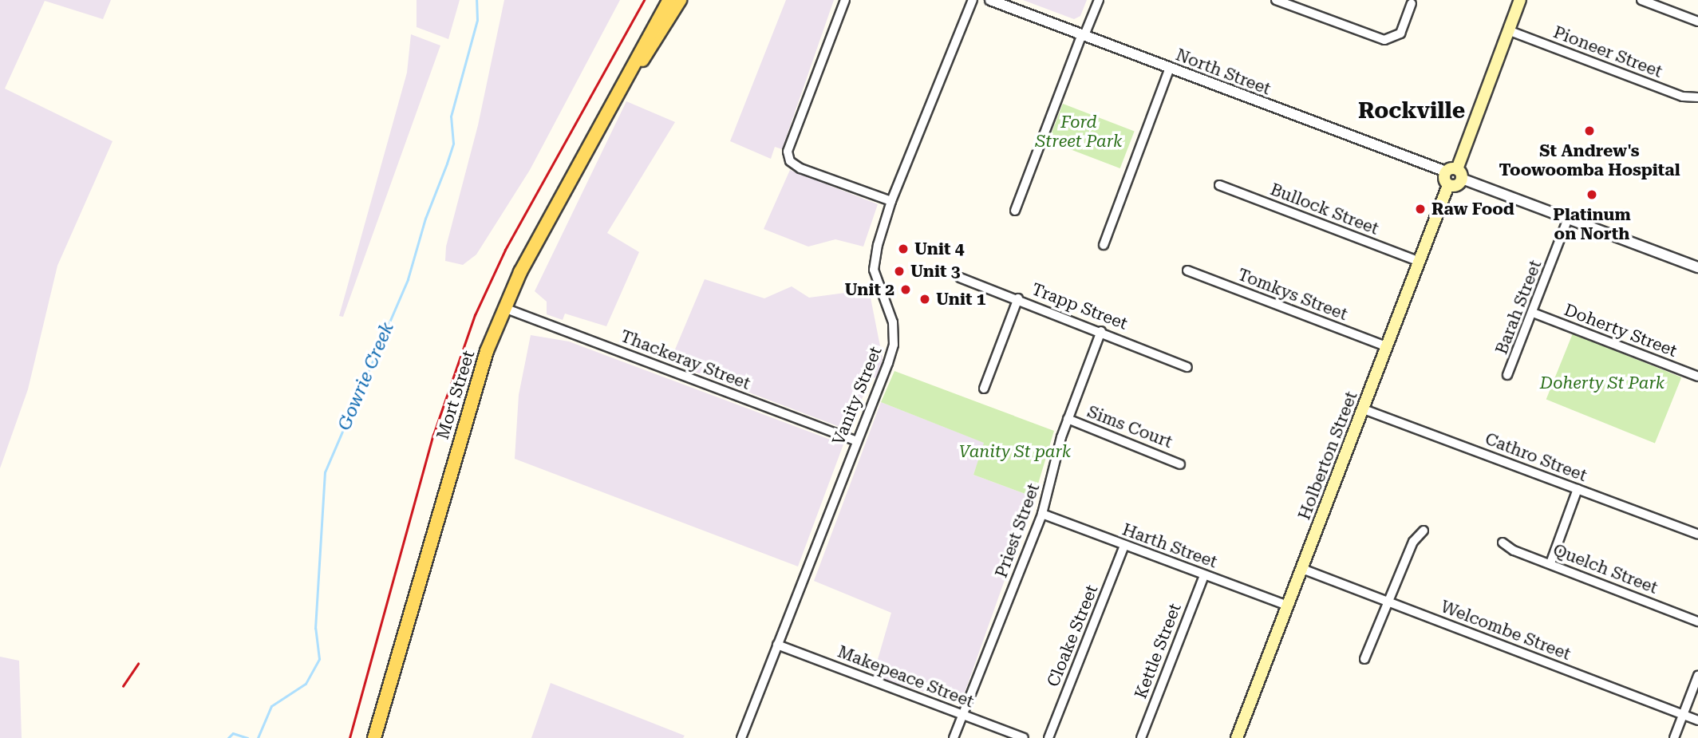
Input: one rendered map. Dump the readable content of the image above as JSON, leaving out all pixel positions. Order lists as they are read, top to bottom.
{
  "streets": {
    "main road": ["Mort Street", "Holberton Street"],
    "street": [
      "Pioneer Street",
      "North Street",
      "Bullock Street",
      "Tomkys Street",
      "Trapp Street",
      "Barah Street",
      "Doherty Street",
      "Thackeray Street",
      "Vanity Street",
      "Sims Court",
      "Cathro Street",
      "Priest Street",
      "Harth Street",
      "Quelch Street",
      "Welcombe Street",
      "Cloake Street",
      "Kettle Street",
      "Makepeace Street"
    ]
  },
  "crossings": [
    ["North Street", "Barah Street"],
    ["North Street", "Holberton Street"],
    ["Bullock Street", "Holberton Street"],
    ["Tomkys Street", "Holberton Street"],
    ["Trapp Street", "Priest Street"],
    ["Barah Street", "Doherty Street"],
    ["Thackeray Street", "Mort Street"],
    ["Thackeray Street", "Vanity Street"],
    ["Vanity Street", "Makepeace Street"],
    ["Sims Court", "Priest Street"],
    ["Holberton Street", "Cathro Street"],
    ["Holberton Street", "Harth Street"],
    ["Holberton Street", "Welcombe Street"],
    ["Priest Street", "Harth Street"],
    ["Priest Street", "Makepeace Street"],
    ["Harth Street", "Cloake Street"],
    ["Harth Street", "Kettle Street"]
  ],
  "districts": ["Rockville"],
  "water": ["Gowrie Creek"],
  "parks": ["Ford Street Park", "Doherty St Park", "Vanity St park"],
  "places": [
    "St Andrew's Toowoomba Hospital",
    "Platinum on North",
    "Raw Food",
    "Unit 4",
    "Unit 3",
    "Unit 2",
    "Unit 1"
  ]
}
